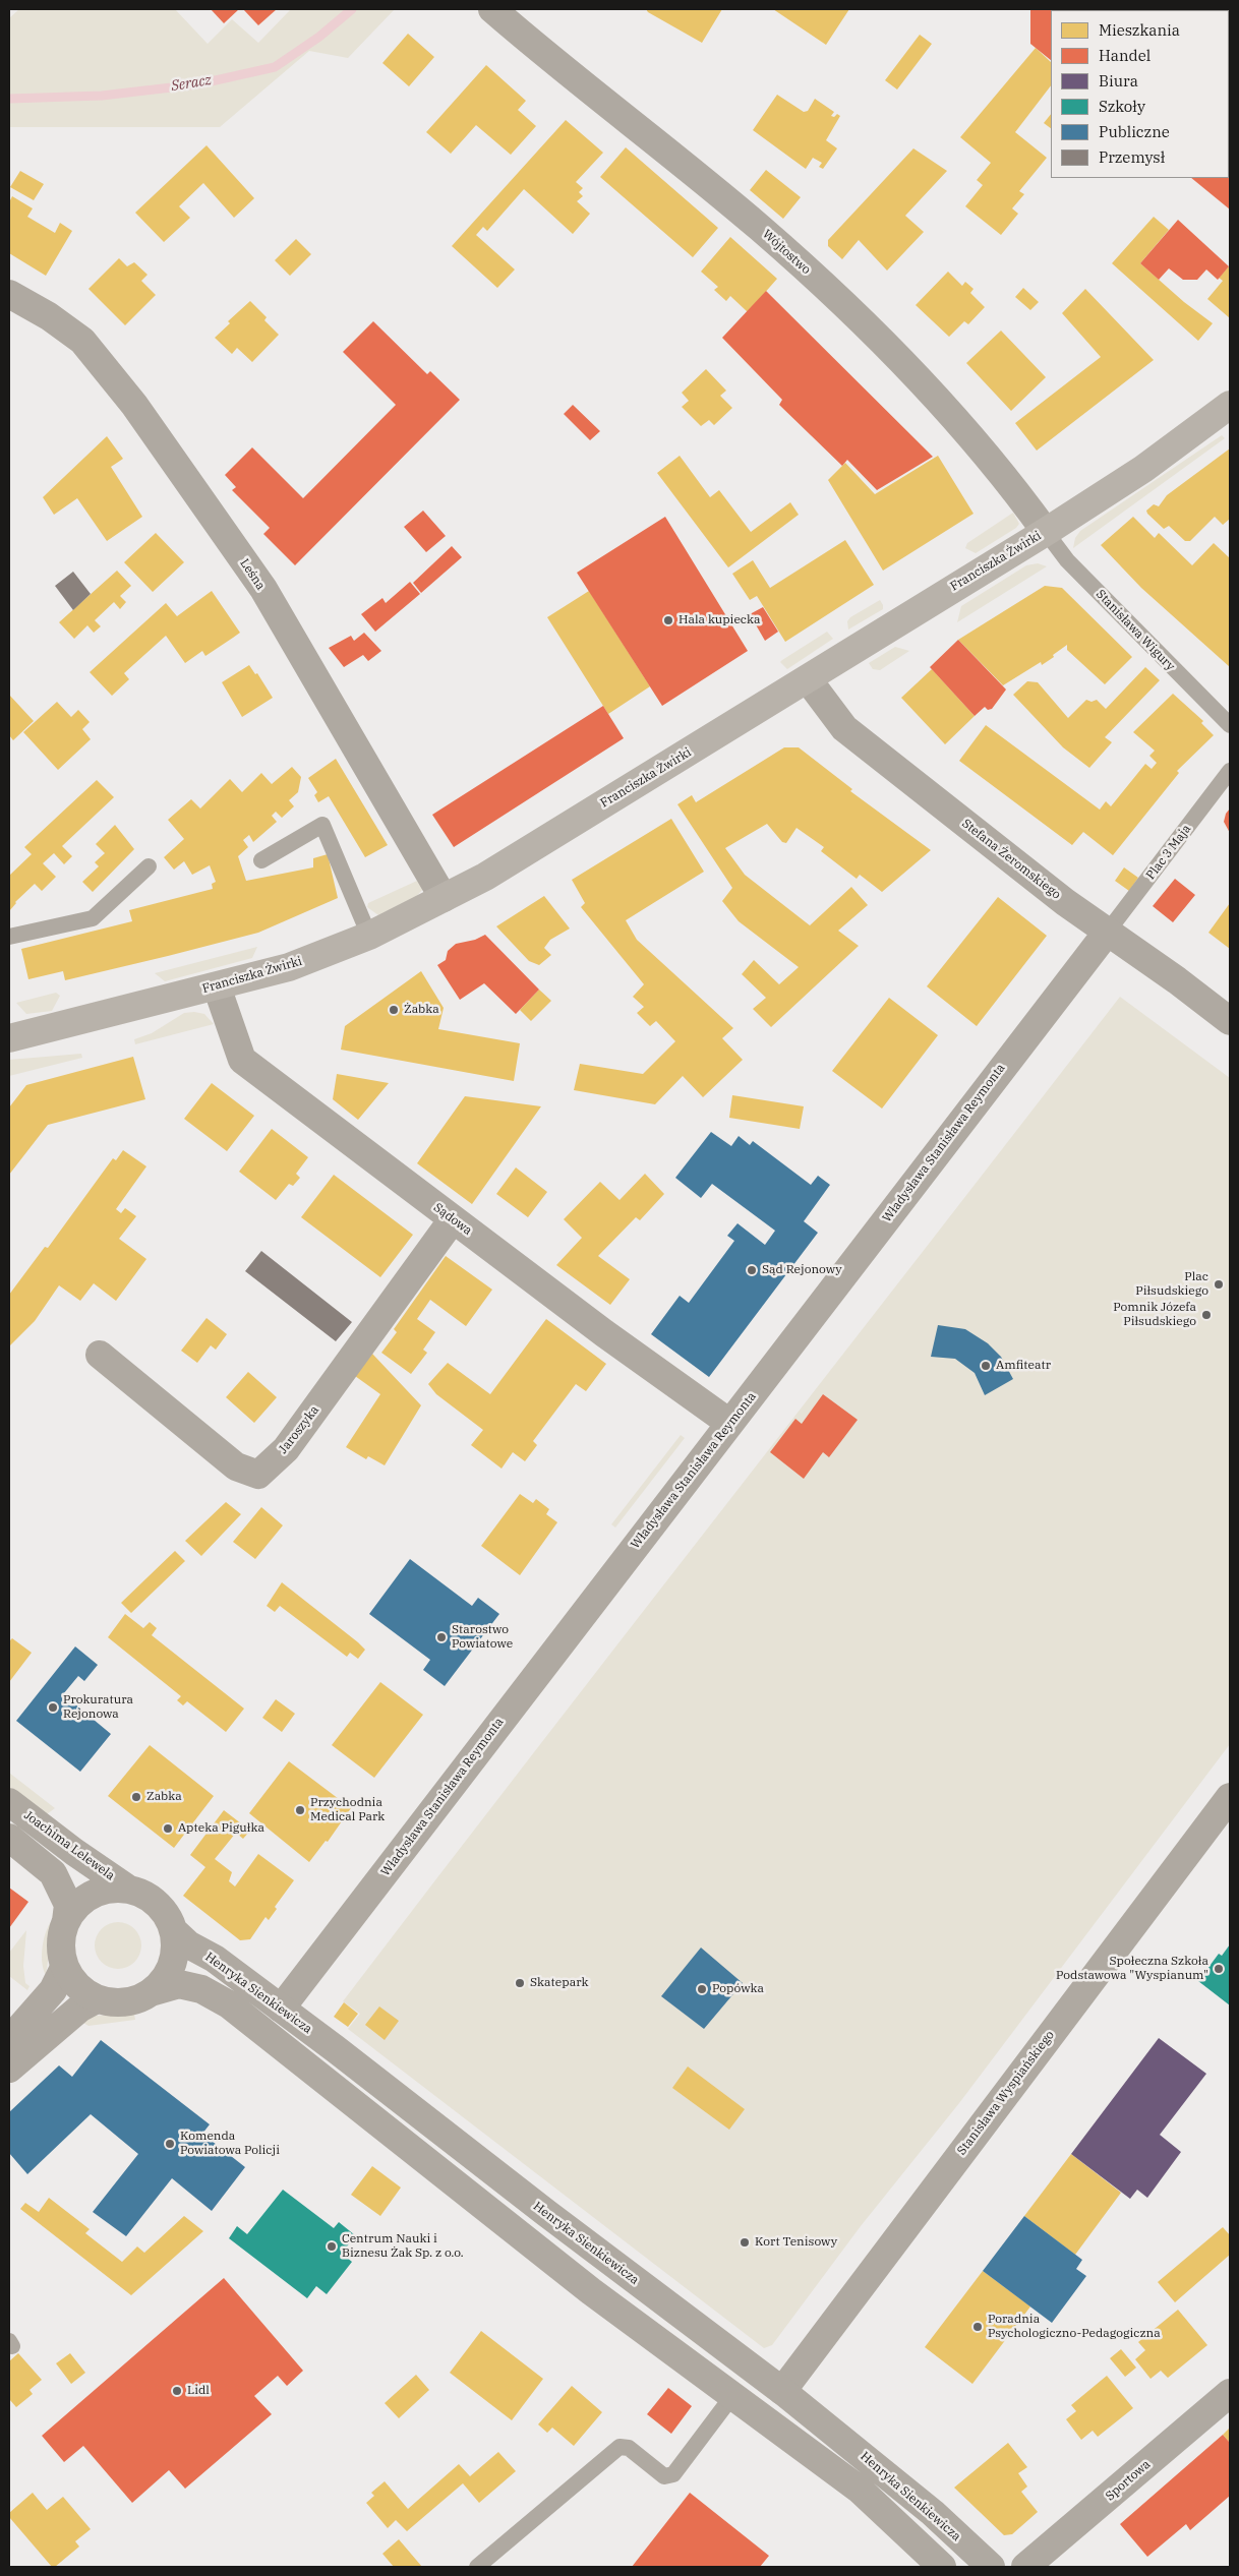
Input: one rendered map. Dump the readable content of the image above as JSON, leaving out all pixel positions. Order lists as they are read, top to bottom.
{
  "streets": {
    "main road": ["Franciszka Żwirki"],
    "street": [
      "Wójtostwo",
      "Leśna",
      "Stefana Żeromskiego",
      "Władysława Stanisława Reymonta",
      "Sądowa",
      "Jaroszyka",
      "Joachima Lelewela",
      "Henryka Sienkiewicza",
      "Stanisława Wyspiańskiego",
      "Sportowa"
    ],
    "lane": ["Stanisława Wigury", "Plac 3 Maja"]
  },
  "crossings": [
    ["Wójtostwo", "Franciszka Żwirki"],
    ["Wójtostwo", "Stanisława Wigury"],
    ["Franciszka Żwirki", "Leśna"],
    ["Franciszka Żwirki", "Stanisława Wigury"],
    ["Franciszka Żwirki", "Stefana Żeromskiego"],
    ["Franciszka Żwirki", "Sądowa"],
    ["Plac 3 Maja", "Stefana Żeromskiego"],
    ["Plac 3 Maja", "Władysława Stanisława Reymonta"],
    ["Stefana Żeromskiego", "Władysława Stanisława Reymonta"],
    ["Władysława Stanisława Reymonta", "Sądowa"],
    ["Władysława Stanisława Reymonta", "Henryka Sienkiewicza"],
    ["Sądowa", "Jaroszyka"],
    ["Joachima Lelewela", "Henryka Sienkiewicza"],
    ["Henryka Sienkiewicza", "Stanisława Wyspiańskiego"]
  ],
  "water": ["Seracz"],
  "places": [
    "Hala kupiecka",
    "Żabka",
    "Sąd Rejonowy",
    "Plac Piłsudskiego",
    "Pomnik Józefa Piłsudskiego",
    "Amfiteatr",
    "Starostwo Powiatowe",
    "Prokuratura Rejonowa",
    "Zabka",
    "Przychodnia Medical Park",
    "Apteka Pigułka",
    "Społeczna Szkoła Podstawowa \"Wyspianum\"",
    "Skatepark",
    "Popówka",
    "Komenda Powiatowa Policji",
    "Kort Tenisowy",
    "Centrum Nauki i Biznesu Żak Sp. z o.o.",
    "Poradnia Psychologiczno-Pedagogiczna",
    "Lidl"
  ],
  "legend": [
    "Mieszkania",
    "Handel",
    "Biura",
    "Szkoły",
    "Publiczne",
    "Przemysł"
  ]
}
